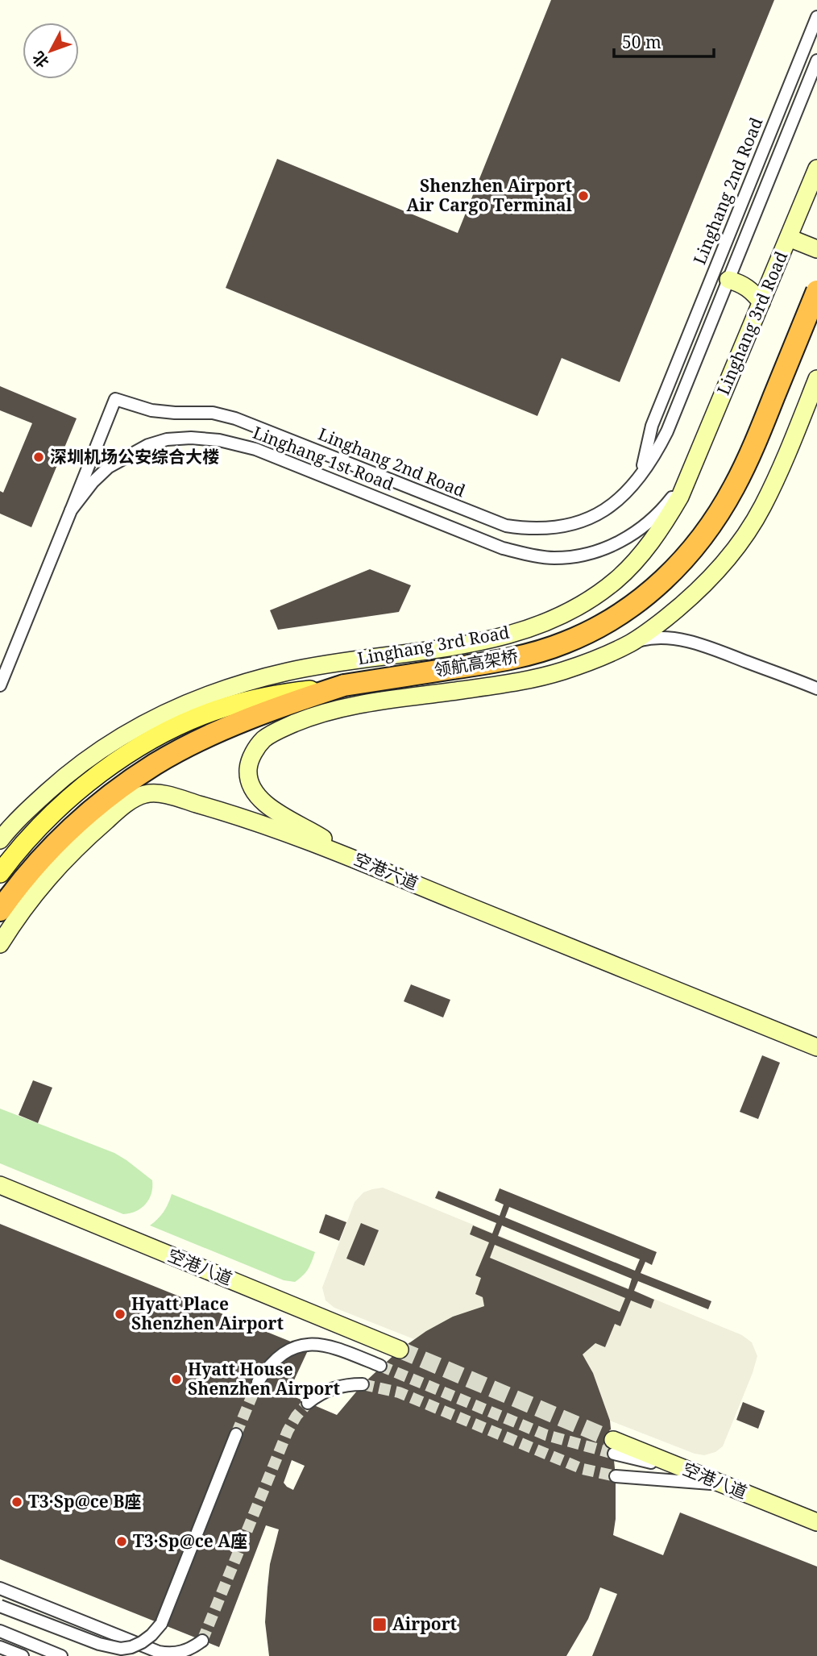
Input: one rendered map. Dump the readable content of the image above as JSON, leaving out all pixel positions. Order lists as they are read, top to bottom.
{
  "streets": {
    "highway": ["领航高架桥"],
    "street": [
      "Linghang 2nd Road",
      "Linghang 3rd Road",
      "Linghang 1st Road",
      "空港六道",
      "空港八道"
    ]
  },
  "crossings": [
    ["Linghang 2nd Road", "Linghang 1st Road"],
    ["Linghang 3rd Road", "Linghang 1st Road"]
  ],
  "places": {
    "other": [
      "Shenzhen Airport Air Cargo Terminal",
      "深圳机场公安综合大楼",
      "Hyatt Place Shenzhen Airport",
      "Hyatt House Shenzhen Airport",
      "T3·Sp@ce B座",
      "T3·Sp@ce A座"
    ],
    "transit": ["Airport"]
  },
  "scale_bar": "50 m",
  "north": "bottom left"
}
